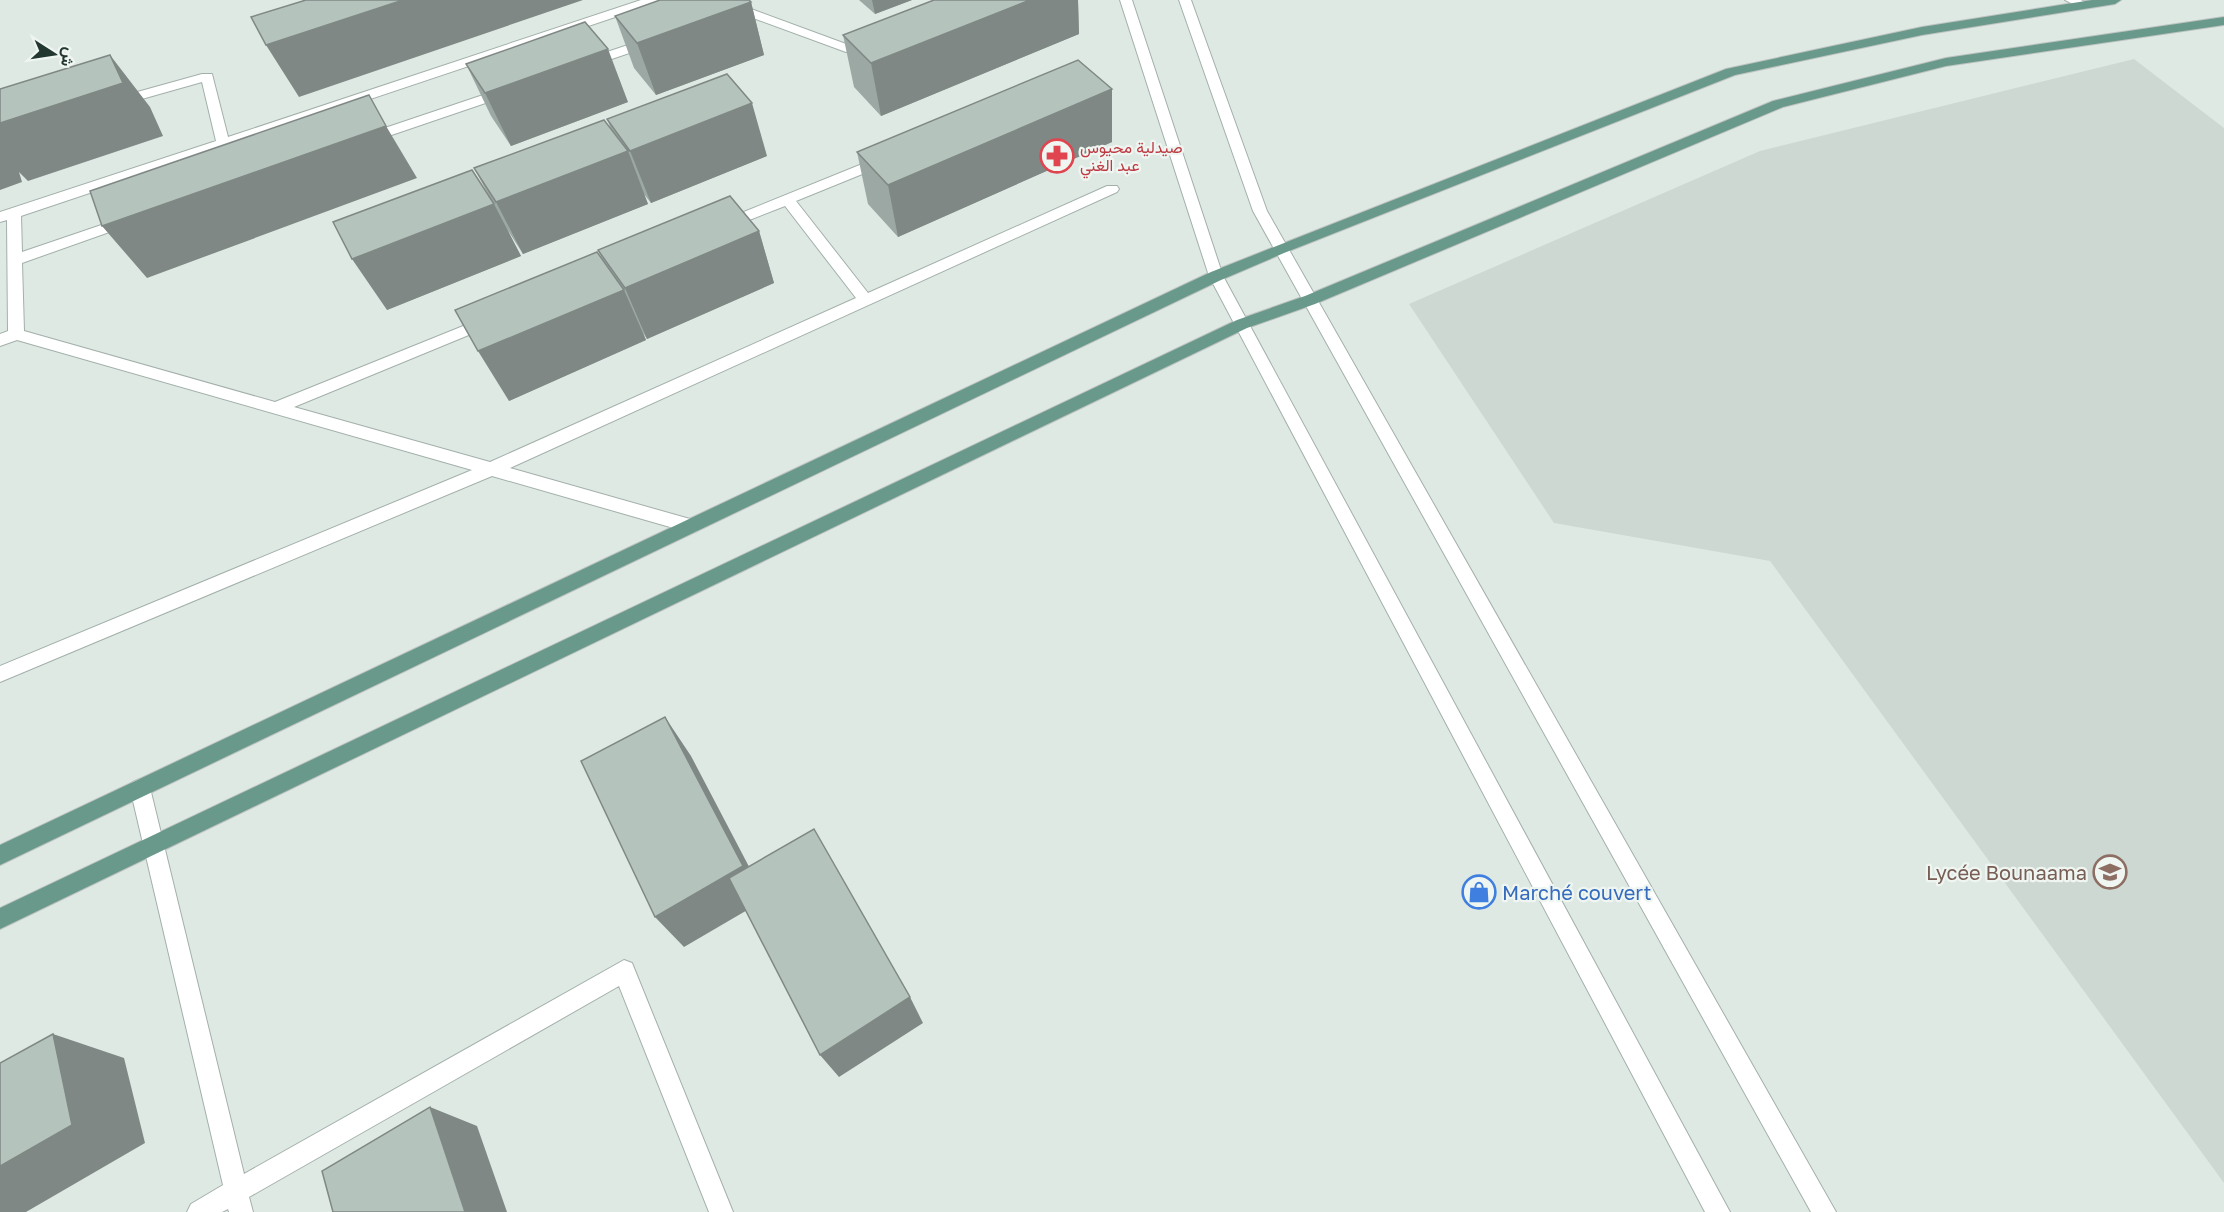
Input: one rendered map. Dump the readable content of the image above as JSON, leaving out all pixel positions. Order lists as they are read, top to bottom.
{
  "places": {
    "pharmacy": ["صيدلية محيوس عبد الغني"],
    "school or university": ["Lycée Bounaama"],
    "shop": ["Marché couvert"]
  },
  "north": "right"
}
